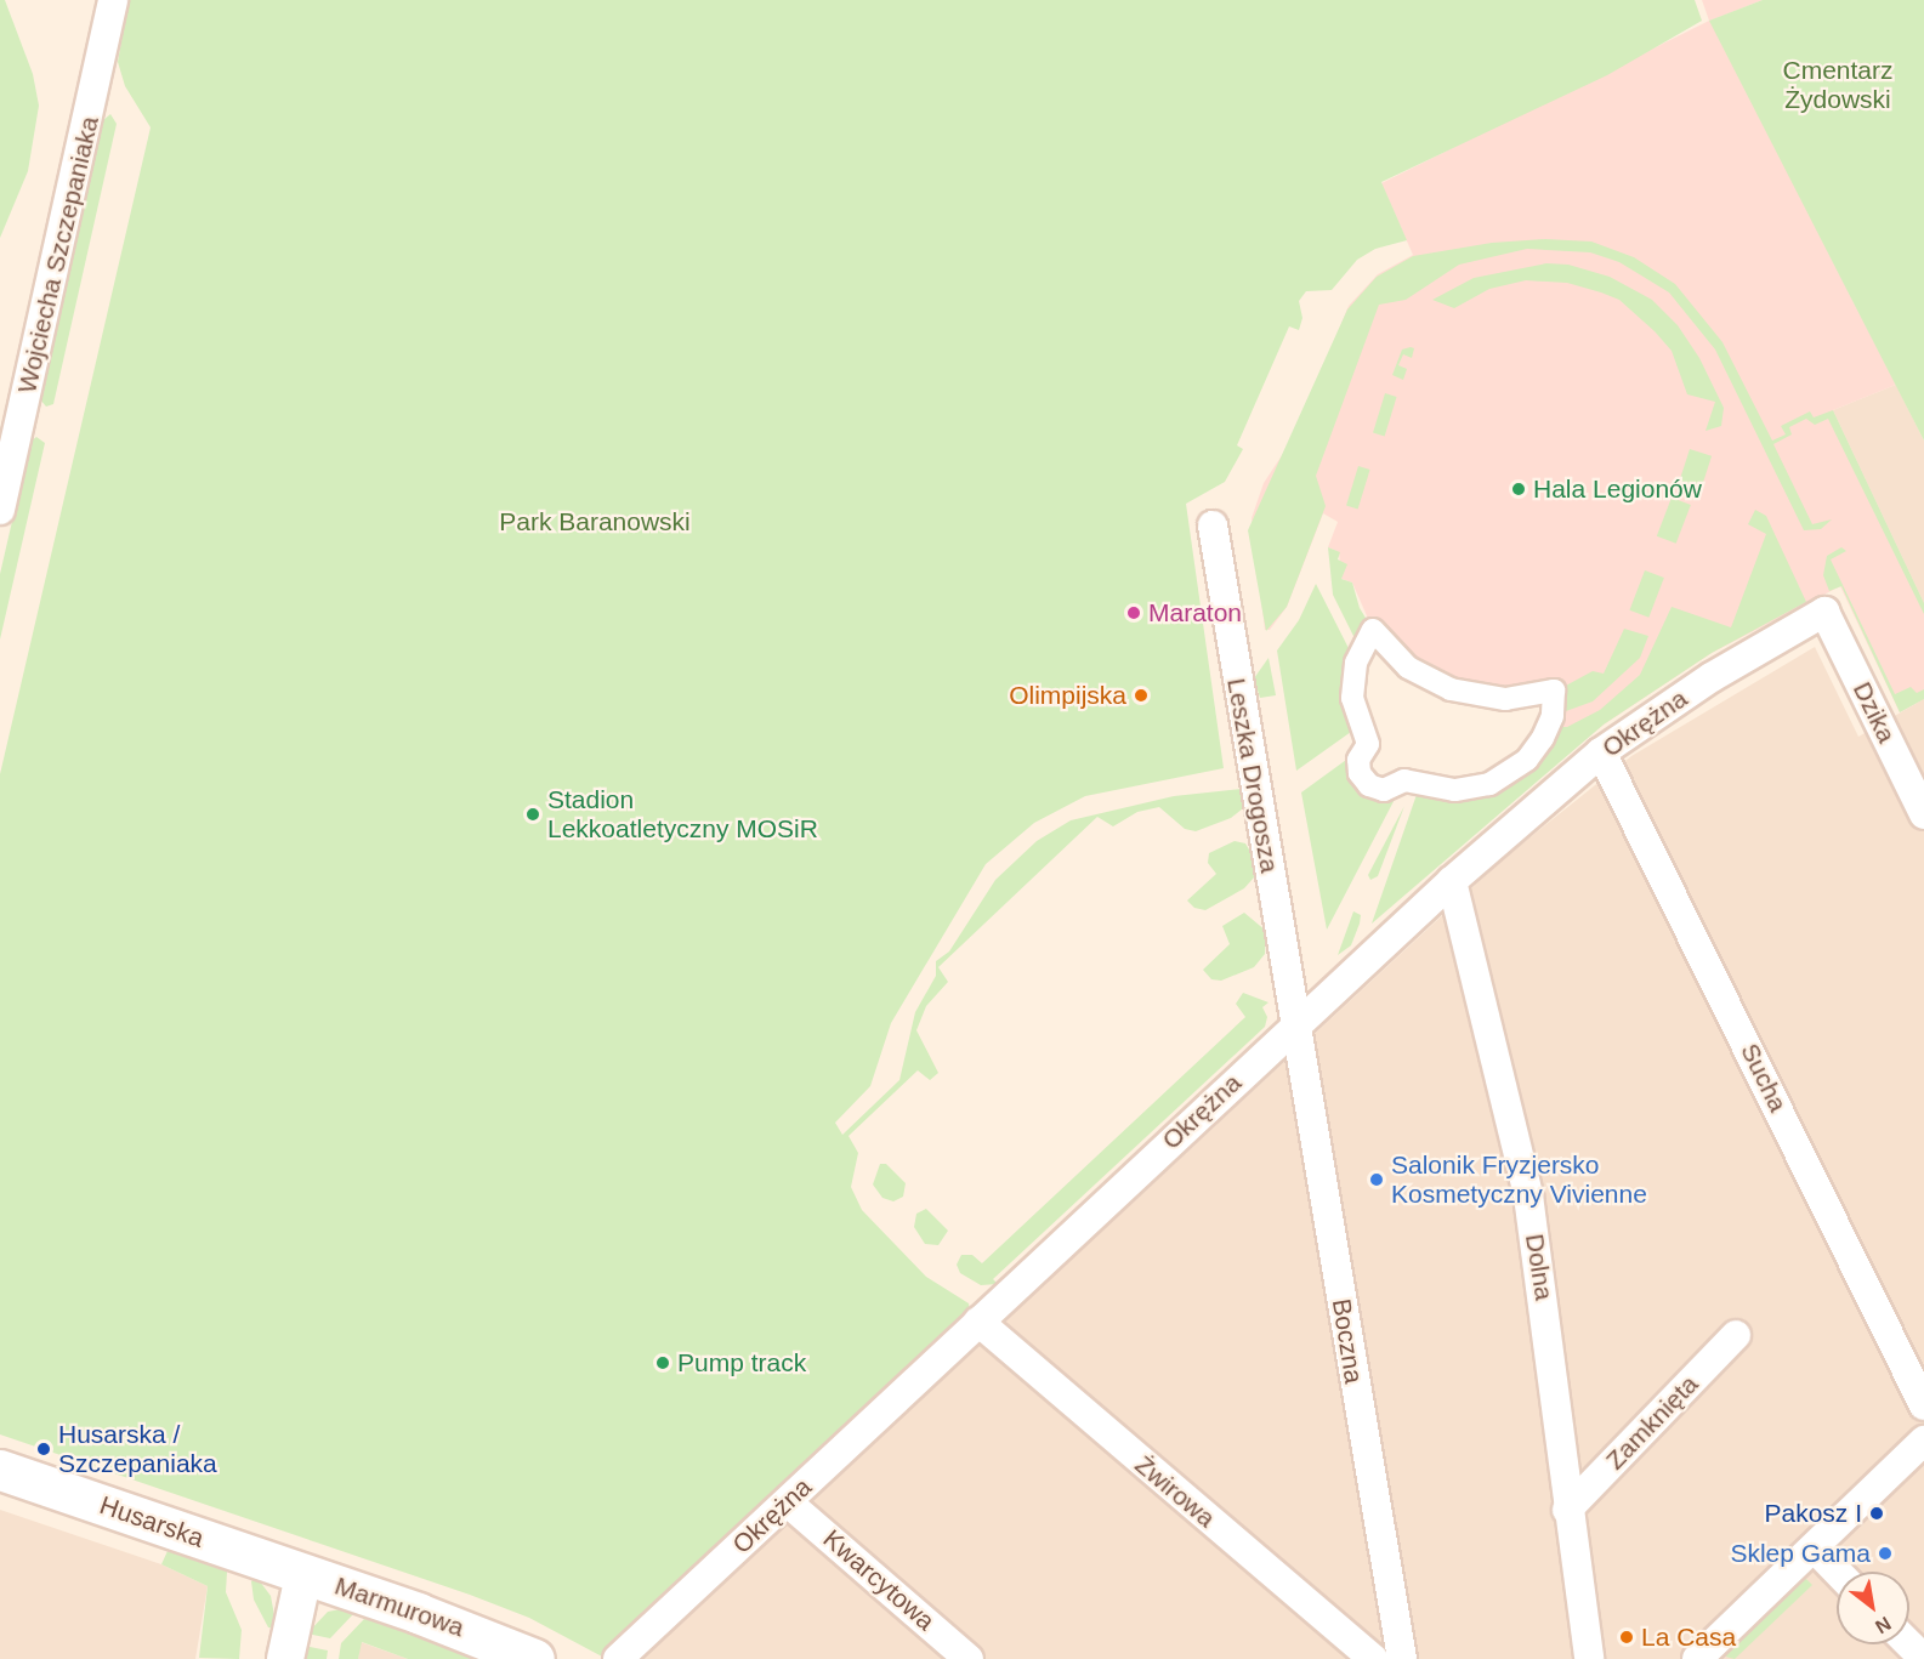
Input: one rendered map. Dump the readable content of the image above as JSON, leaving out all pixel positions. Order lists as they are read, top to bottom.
{
  "streets": {
    "main road": ["Husarska", "Marmurowa"],
    "street": [
      "Wojciecha Szczepaniaka",
      "Dzika",
      "Okrężna",
      "Leszka Drogosza",
      "Sucha",
      "Dolna",
      "Boczna",
      "Zamknięta",
      "Żwirowa",
      "Kwarcytowa"
    ]
  },
  "crossings": [
    ["Dzika", "Okrężna"],
    ["Okrężna", "Leszka Drogosza"],
    ["Okrężna", "Sucha"],
    ["Okrężna", "Dolna"],
    ["Okrężna", "Boczna"],
    ["Okrężna", "Żwirowa"],
    ["Okrężna", "Kwarcytowa"],
    ["Leszka Drogosza", "Boczna"],
    ["Dolna", "Zamknięta"],
    ["Husarska", "Marmurowa"]
  ],
  "parks": ["Cmentarz Żydowski", "Park Baranowski"],
  "places": [
    "Hala Legionów",
    "Maraton",
    "Olimpijska",
    "Stadion Lekkoatletyczny MOSiR",
    "Salonik Fryzjersko Kosmetyczny Vivienne",
    "Pump track",
    "Husarska / Szczepaniaka",
    "Pakosz I",
    "Sklep Gama",
    "La Casa"
  ],
  "north": "bottom right"
}
